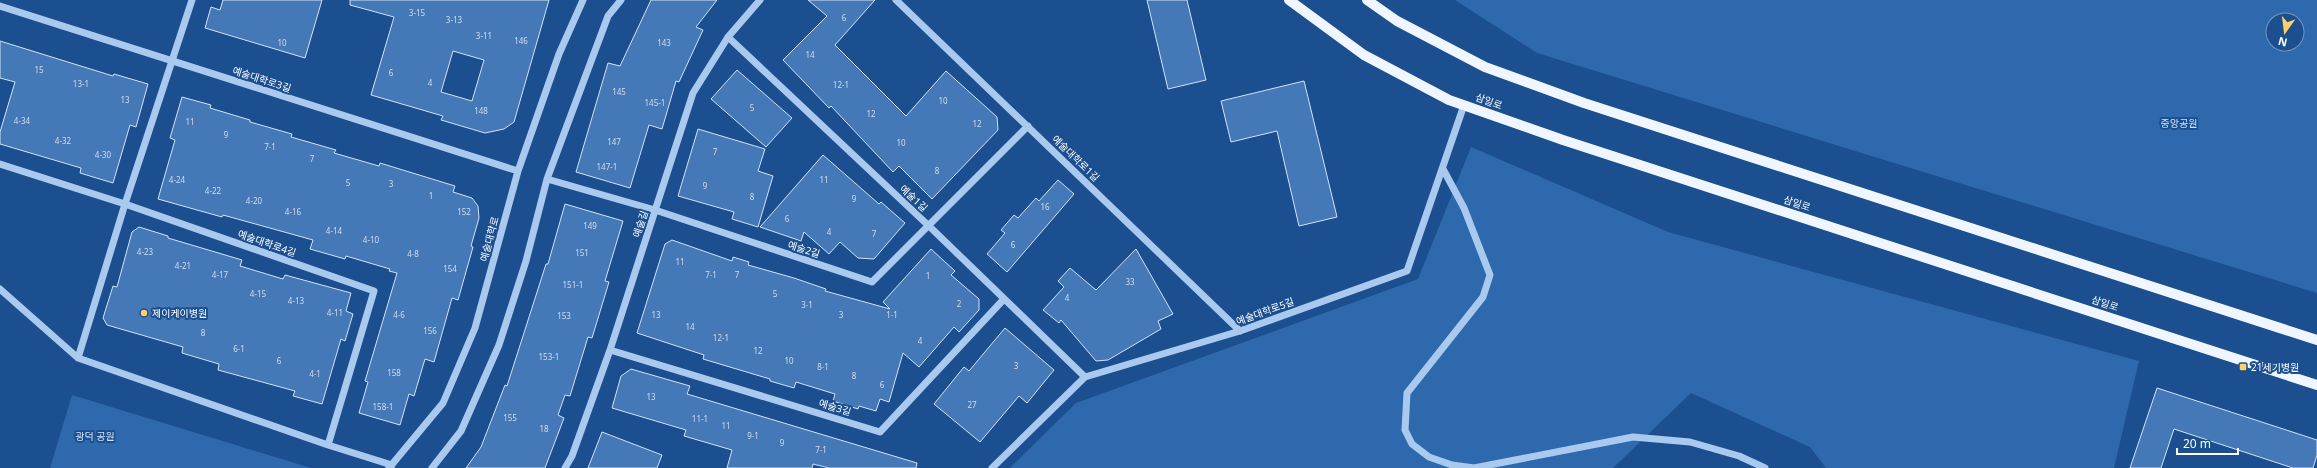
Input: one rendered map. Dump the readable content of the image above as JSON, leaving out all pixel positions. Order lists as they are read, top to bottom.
{
  "streets": {
    "main road": ["삼일로"],
    "street": [
      "예술대학로3길",
      "예술대학로1길",
      "예술1길",
      "예술길",
      "예술대학로",
      "예술대학로4길",
      "예술2길",
      "예술대학로5길",
      "예술3길"
    ]
  },
  "crossings": [
    ["예술대학로3길", "예술대학로"],
    ["삼일로", "예술대학로5길"],
    ["예술대학로1길", "예술대학로5길"],
    ["예술1길", "예술길"],
    ["예술1길", "예술2길"],
    ["예술1길", "예술대학로5길"],
    ["예술1길", "예술3길"],
    ["예술길", "예술2길"],
    ["예술길", "예술3길"]
  ],
  "parks": ["중앙공원", "광덕 공원"],
  "places": {
    "other": ["제이케이병원"],
    "transit": ["21세기병원"]
  },
  "house_numbers": [
    "3-15",
    "6",
    "3-13",
    "3-11",
    "146",
    "10",
    "143",
    "14",
    "15",
    "6",
    "4",
    "13-1",
    "12-1",
    "145",
    "13",
    "10",
    "145-1",
    "5",
    "148",
    "12",
    "4-34",
    "11",
    "12",
    "9",
    "4-32",
    "147",
    "10",
    "7-1",
    "7",
    "4-30",
    "7",
    "147-1",
    "8",
    "4-24",
    "11",
    "5",
    "3",
    "9",
    "4-22",
    "1",
    "8",
    "9",
    "4-20",
    "16",
    "4-16",
    "152",
    "6",
    "149",
    "4-14",
    "4",
    "7",
    "4-10",
    "6",
    "4-23",
    "151",
    "4-8",
    "11",
    "4-21",
    "154",
    "4-17",
    "7-1",
    "7",
    "1",
    "33",
    "151-1",
    "4-15",
    "5",
    "4",
    "4-13",
    "2",
    "3-1",
    "4-11",
    "4-6",
    "13",
    "3",
    "1-1",
    "153",
    "14",
    "156",
    "8",
    "12-1",
    "4",
    "6-1",
    "12",
    "153-1",
    "6",
    "10",
    "3",
    "8-1",
    "158",
    "4-1",
    "8",
    "6",
    "13",
    "27",
    "158-1",
    "155",
    "11-1",
    "11",
    "18",
    "9-1",
    "9",
    "7-1"
  ],
  "scale_bar": "20 m",
  "north": "bottom"
}
